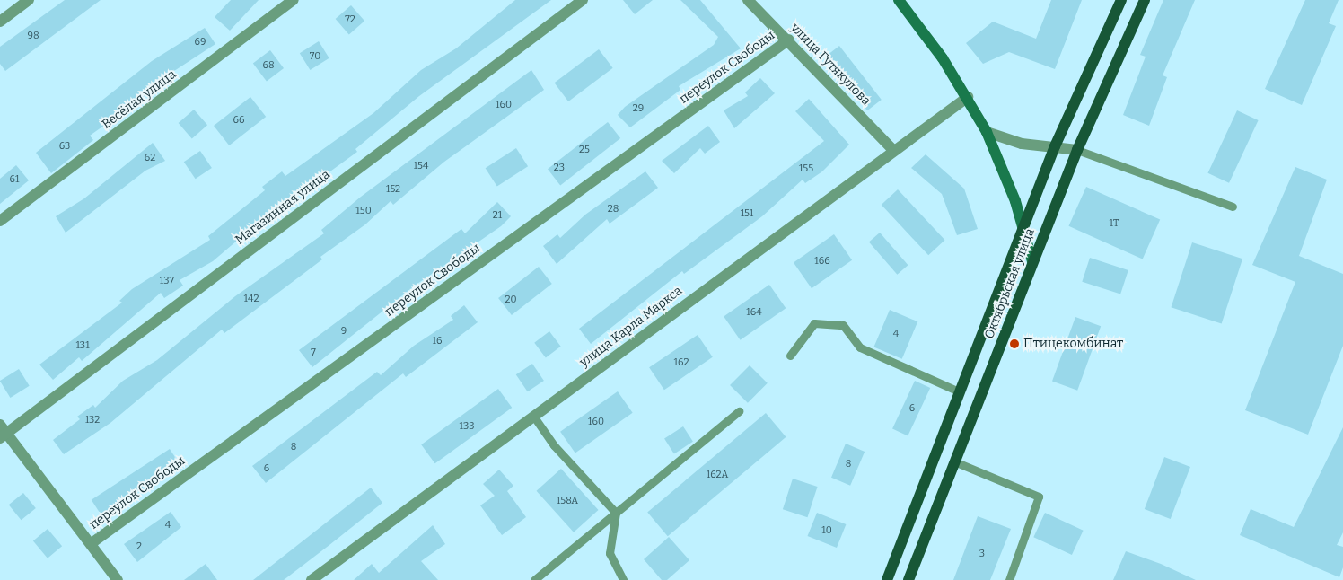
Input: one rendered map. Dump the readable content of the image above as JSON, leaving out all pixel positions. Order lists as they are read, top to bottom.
{
  "streets": {
    "main road": ["Октябрьская улица"],
    "street": [
      "улица Гутякулова",
      "переулок Свободы",
      "Весёлая улица",
      "Магазинная улица",
      "улица Карла Маркса"
    ]
  },
  "crossings": [
    ["улица Гутякулова", "переулок Свободы"],
    ["улица Гутякулова", "улица Карла Маркса"]
  ],
  "places": ["Птицекомбинат"],
  "house_numbers": [
    "72",
    "98",
    "69",
    "70",
    "68",
    "160",
    "29",
    "66",
    "63",
    "25",
    "62",
    "154",
    "23",
    "155",
    "61",
    "152",
    "28",
    "150",
    "151",
    "21",
    "1Т",
    "166",
    "137",
    "142",
    "20",
    "164",
    "9",
    "4",
    "16",
    "131",
    "7",
    "162",
    "6",
    "132",
    "160",
    "133",
    "8",
    "8",
    "6",
    "162А",
    "158А",
    "4",
    "10",
    "2",
    "3"
  ]
}
